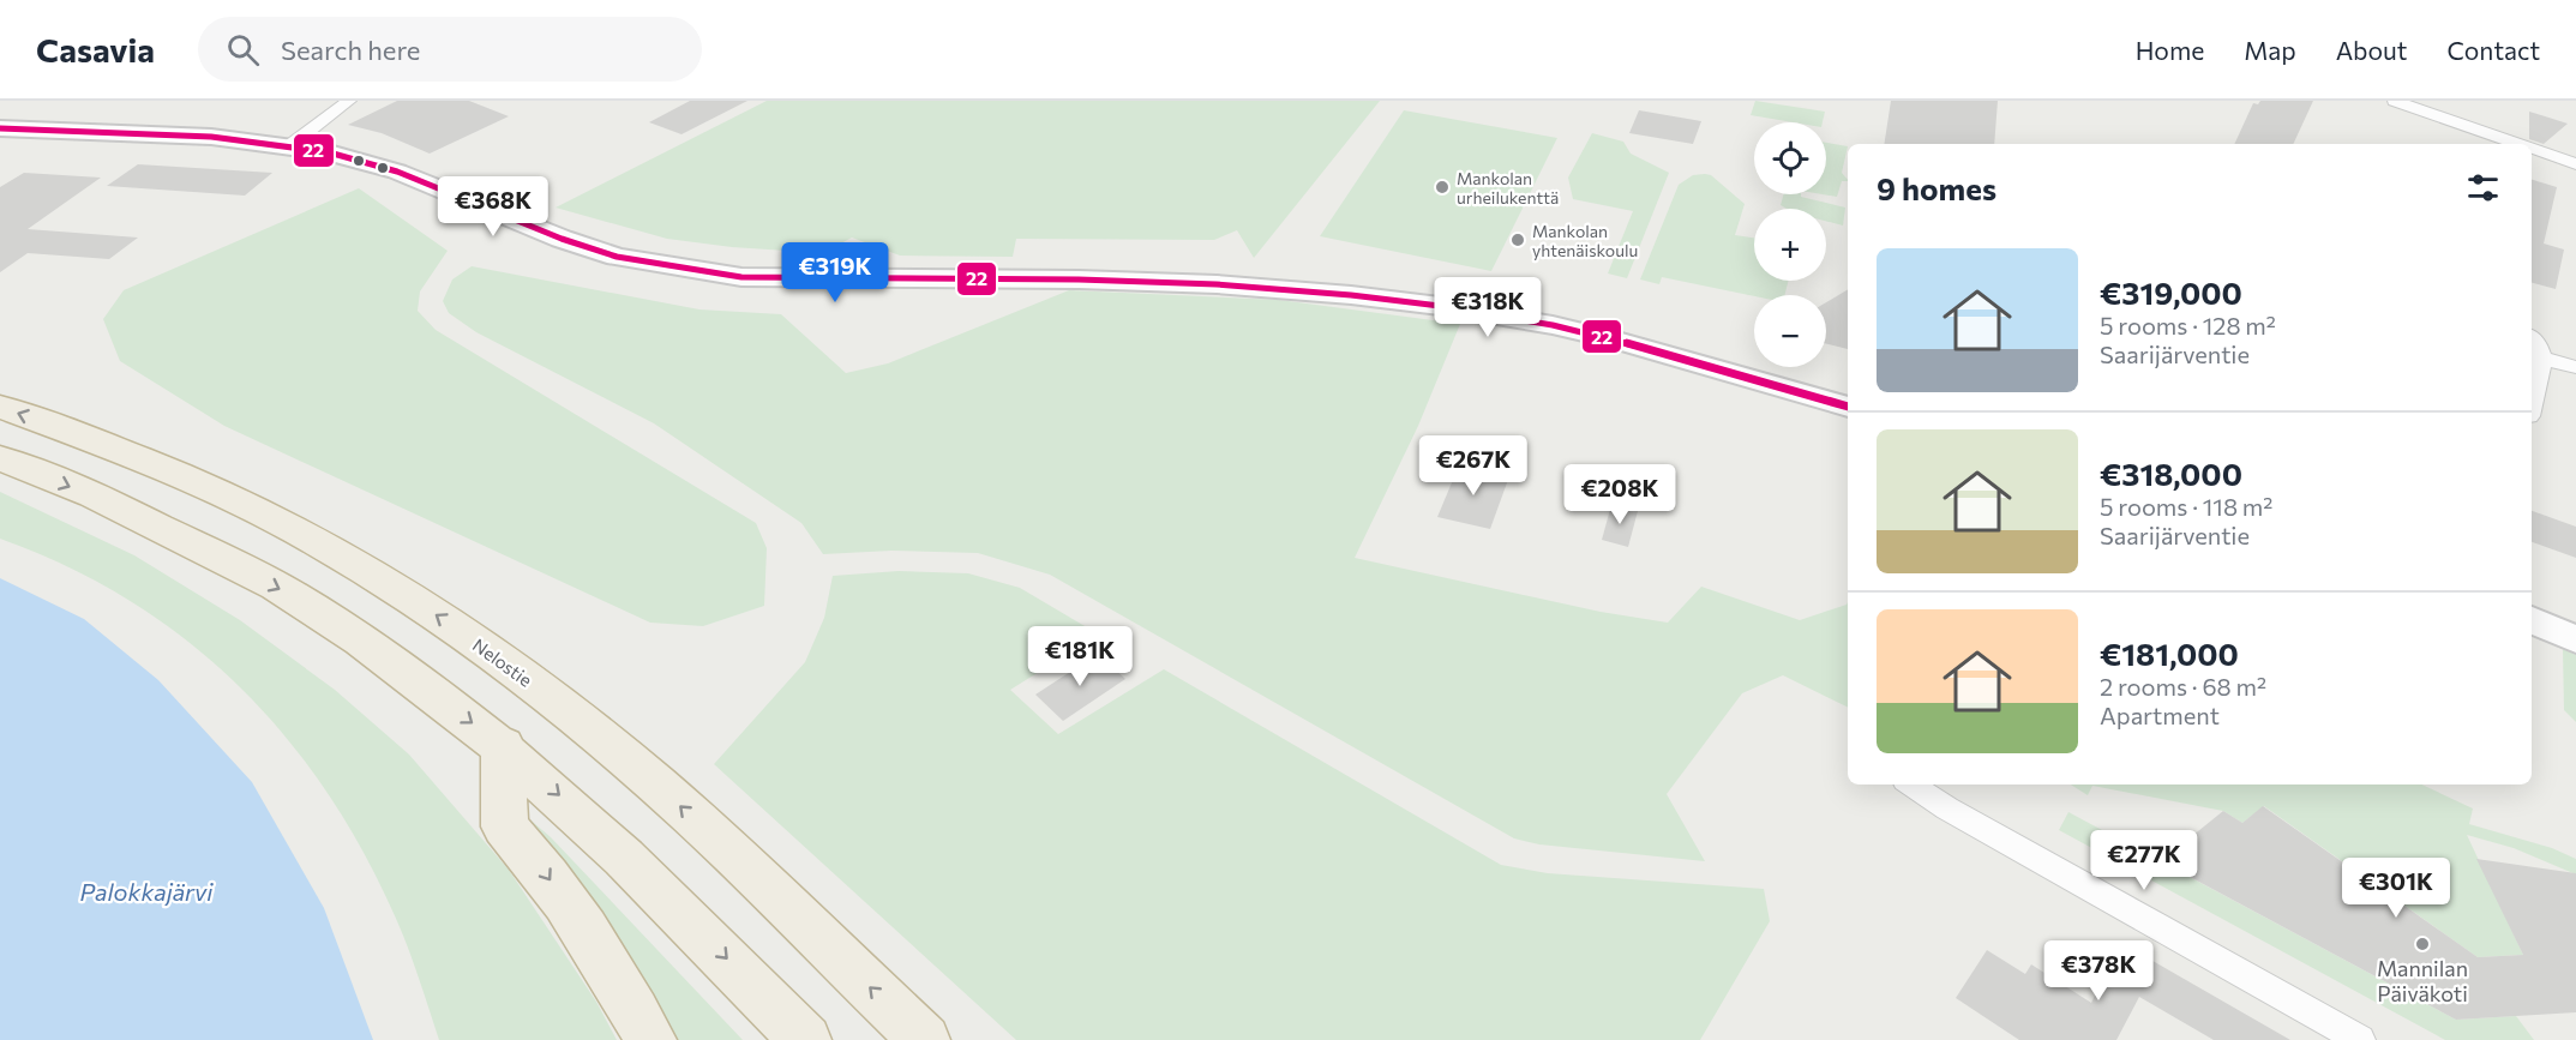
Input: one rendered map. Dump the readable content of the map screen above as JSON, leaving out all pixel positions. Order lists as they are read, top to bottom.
{
  "streets": {
    "highway": ["Nelostie"]
  },
  "water": ["Palokkajärvi"],
  "places": ["Mankolan urheilukenttä", "Mankolan yhtenäiskoulu", "Mannilan Päiväkoti"],
  "lines": ["transit line 22"],
  "page": {
    "header": "Casavia",
    "search": "Search here",
    "nav": [
      "Home",
      "Map",
      "About",
      "Contact"
    ],
    "map_buttons": ["+", "−"],
    "heading": "9 homes",
    "price": [
      "€368K",
      "€319K",
      "€318K",
      "€267K",
      "€208K",
      "€181K",
      "€277K",
      "€301K",
      "€378K"
    ],
    "list": [
      {
        "name": "€319,000",
        "note": "5 rooms · 128 m² · Saarijärventie"
      },
      {
        "name": "€318,000",
        "note": "5 rooms · 118 m² · Saarijärventie"
      },
      {
        "name": "€181,000",
        "note": "2 rooms · 68 m² · Apartment"
      }
    ]
  }
}
